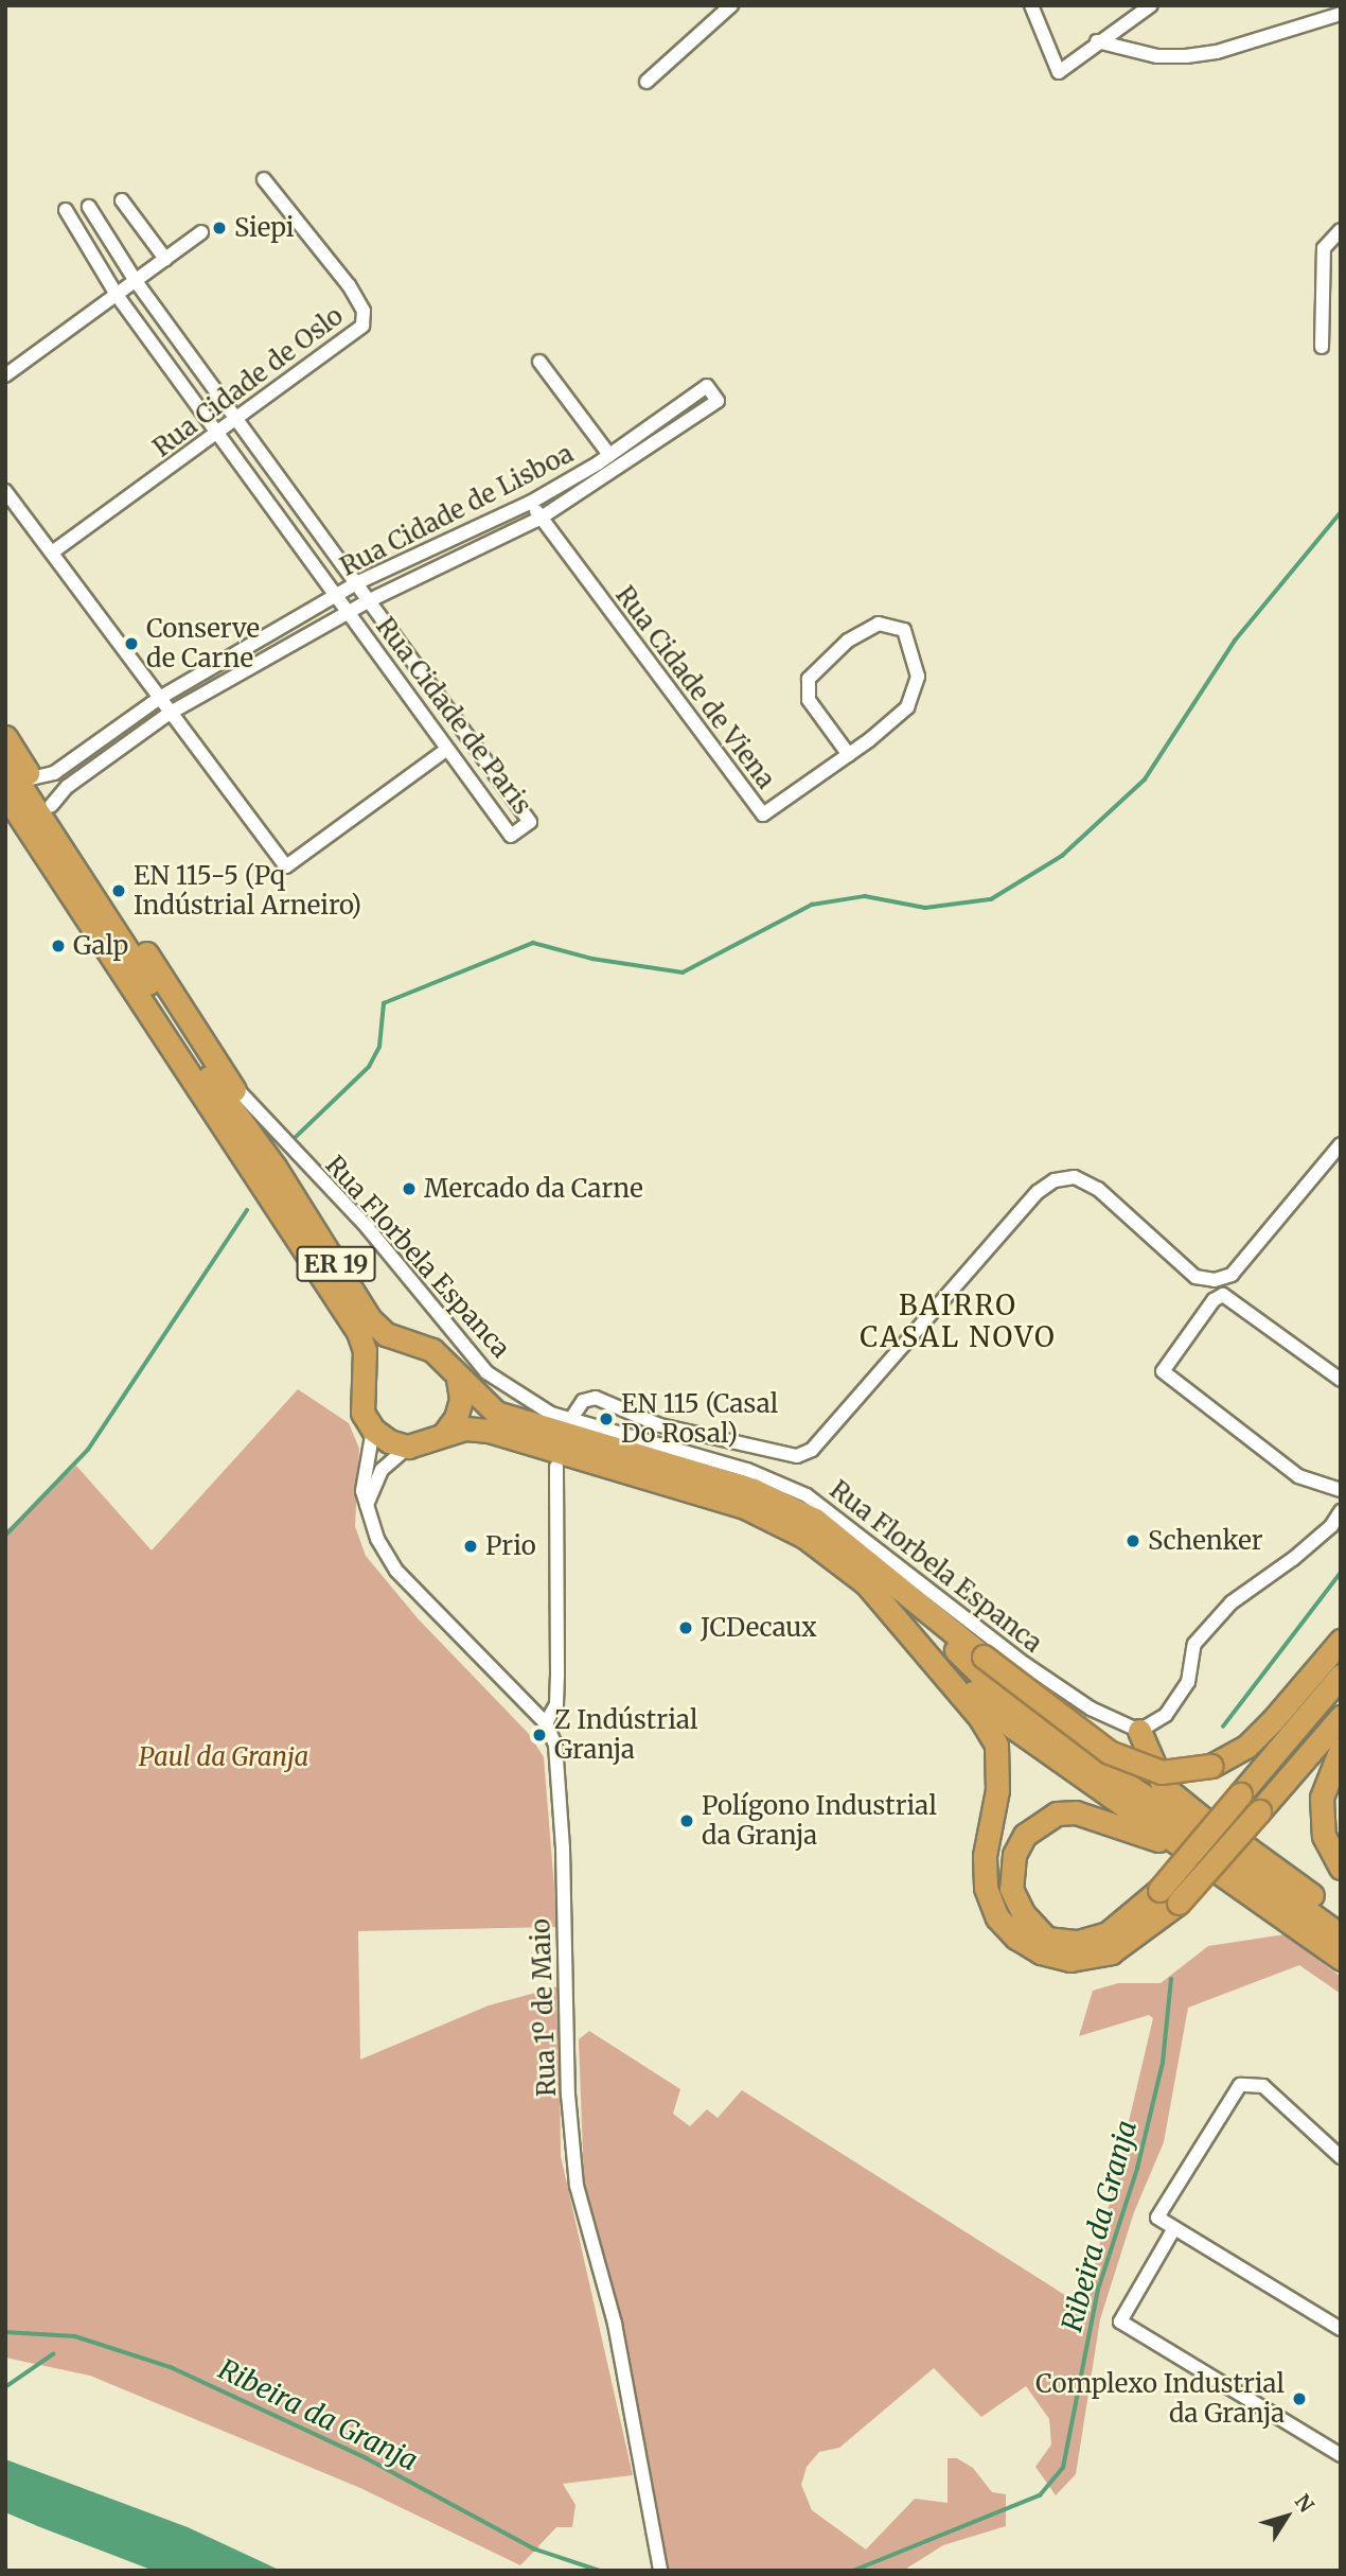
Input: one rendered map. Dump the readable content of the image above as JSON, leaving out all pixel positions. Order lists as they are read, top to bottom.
{
  "streets": {
    "highway": ["ER 19"],
    "street": [
      "Rua Cidade de Oslo",
      "Rua Cidade de Lisboa",
      "Rua Cidade de Viena",
      "Rua Cidade de Paris",
      "Rua Florbela Espanca",
      "Rua 1º de Maio"
    ]
  },
  "crossings": [
    ["Rua Cidade de Oslo", "Rua Cidade de Paris"],
    ["Rua Cidade de Lisboa", "Rua Cidade de Viena"],
    ["Rua Cidade de Lisboa", "Rua Cidade de Paris"],
    ["ER 19", "Rua 1º de Maio"]
  ],
  "districts": ["BAIRRO CASAL NOVO"],
  "water": ["Ribeira da Granja"],
  "parks": ["Paul da Granja"],
  "places": [
    "Siepi",
    "Conserve de Carne",
    "EN 115-5 (Pq Indústrial Arneiro)",
    "Galp",
    "Mercado da Carne",
    "EN 115 (Casal Do Rosal)",
    "Schenker",
    "Prio",
    "JCDecaux",
    "Z Indústrial Granja",
    "Polígono Industrial da Granja",
    "Complexo Industrial da Granja"
  ],
  "north": "top right"
}
